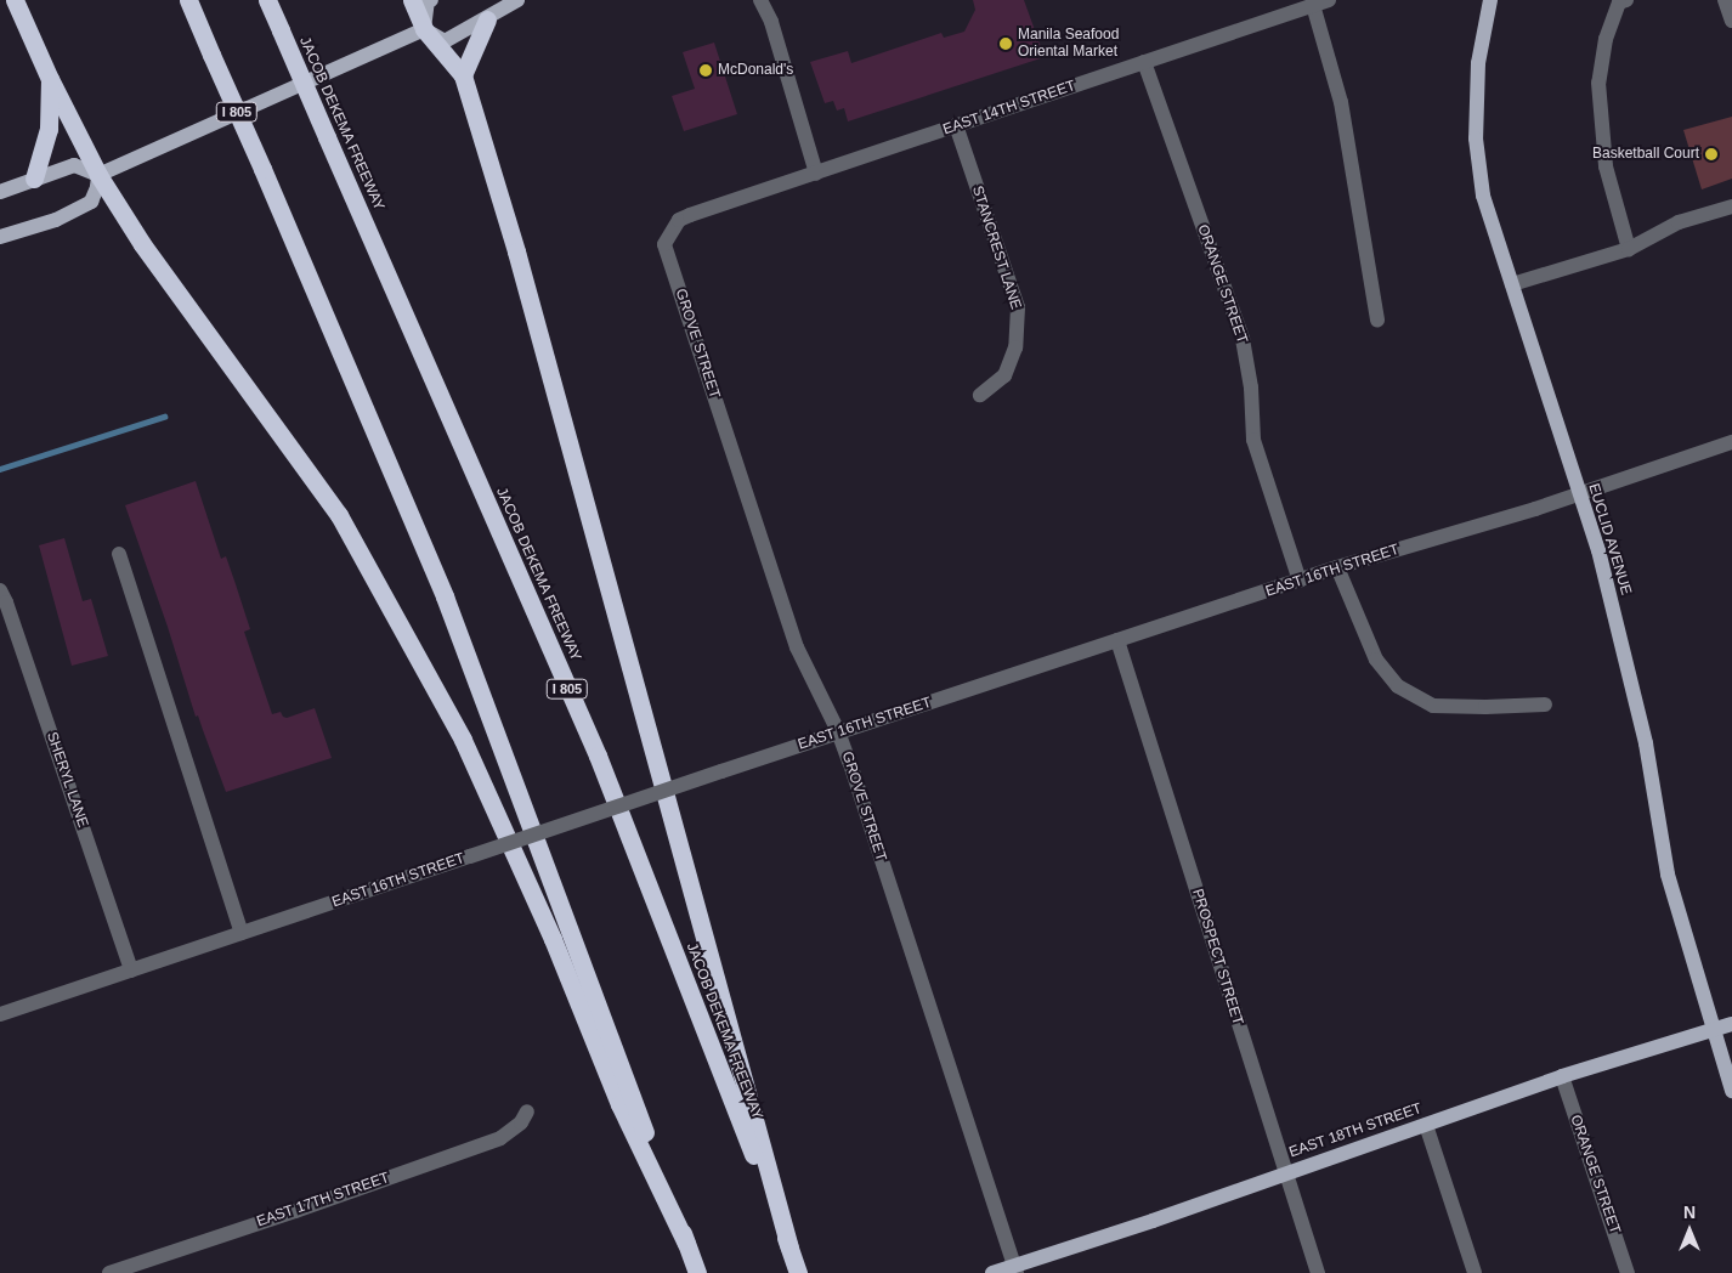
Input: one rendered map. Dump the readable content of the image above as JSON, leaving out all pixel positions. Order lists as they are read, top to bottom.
{
  "streets": {
    "highway": ["I 805", "JACOB DEKEMA FREEWAY"],
    "main road": ["EUCLID AVENUE", "EAST 18TH STREET"],
    "street": [
      "EAST 14TH STREET",
      "STANCREST LANE",
      "ORANGE STREET",
      "GROVE STREET",
      "EAST 16TH STREET",
      "SHERYL LANE",
      "PROSPECT STREET",
      "EAST 17TH STREET"
    ]
  },
  "crossings": [
    ["EAST 14TH STREET", "STANCREST LANE"],
    ["EAST 14TH STREET", "ORANGE STREET"],
    ["EAST 14TH STREET", "GROVE STREET"],
    ["ORANGE STREET", "EAST 16TH STREET"],
    ["ORANGE STREET", "EAST 18TH STREET"],
    ["GROVE STREET", "EAST 16TH STREET"],
    ["GROVE STREET", "EAST 18TH STREET"],
    ["EUCLID AVENUE", "EAST 16TH STREET"],
    ["EUCLID AVENUE", "EAST 18TH STREET"],
    ["EAST 16TH STREET", "SHERYL LANE"],
    ["EAST 16TH STREET", "PROSPECT STREET"],
    ["PROSPECT STREET", "EAST 18TH STREET"]
  ],
  "places": ["Manila Seafood Oriental Market", "McDonald's", "Basketball Court"],
  "north": "top"
}
